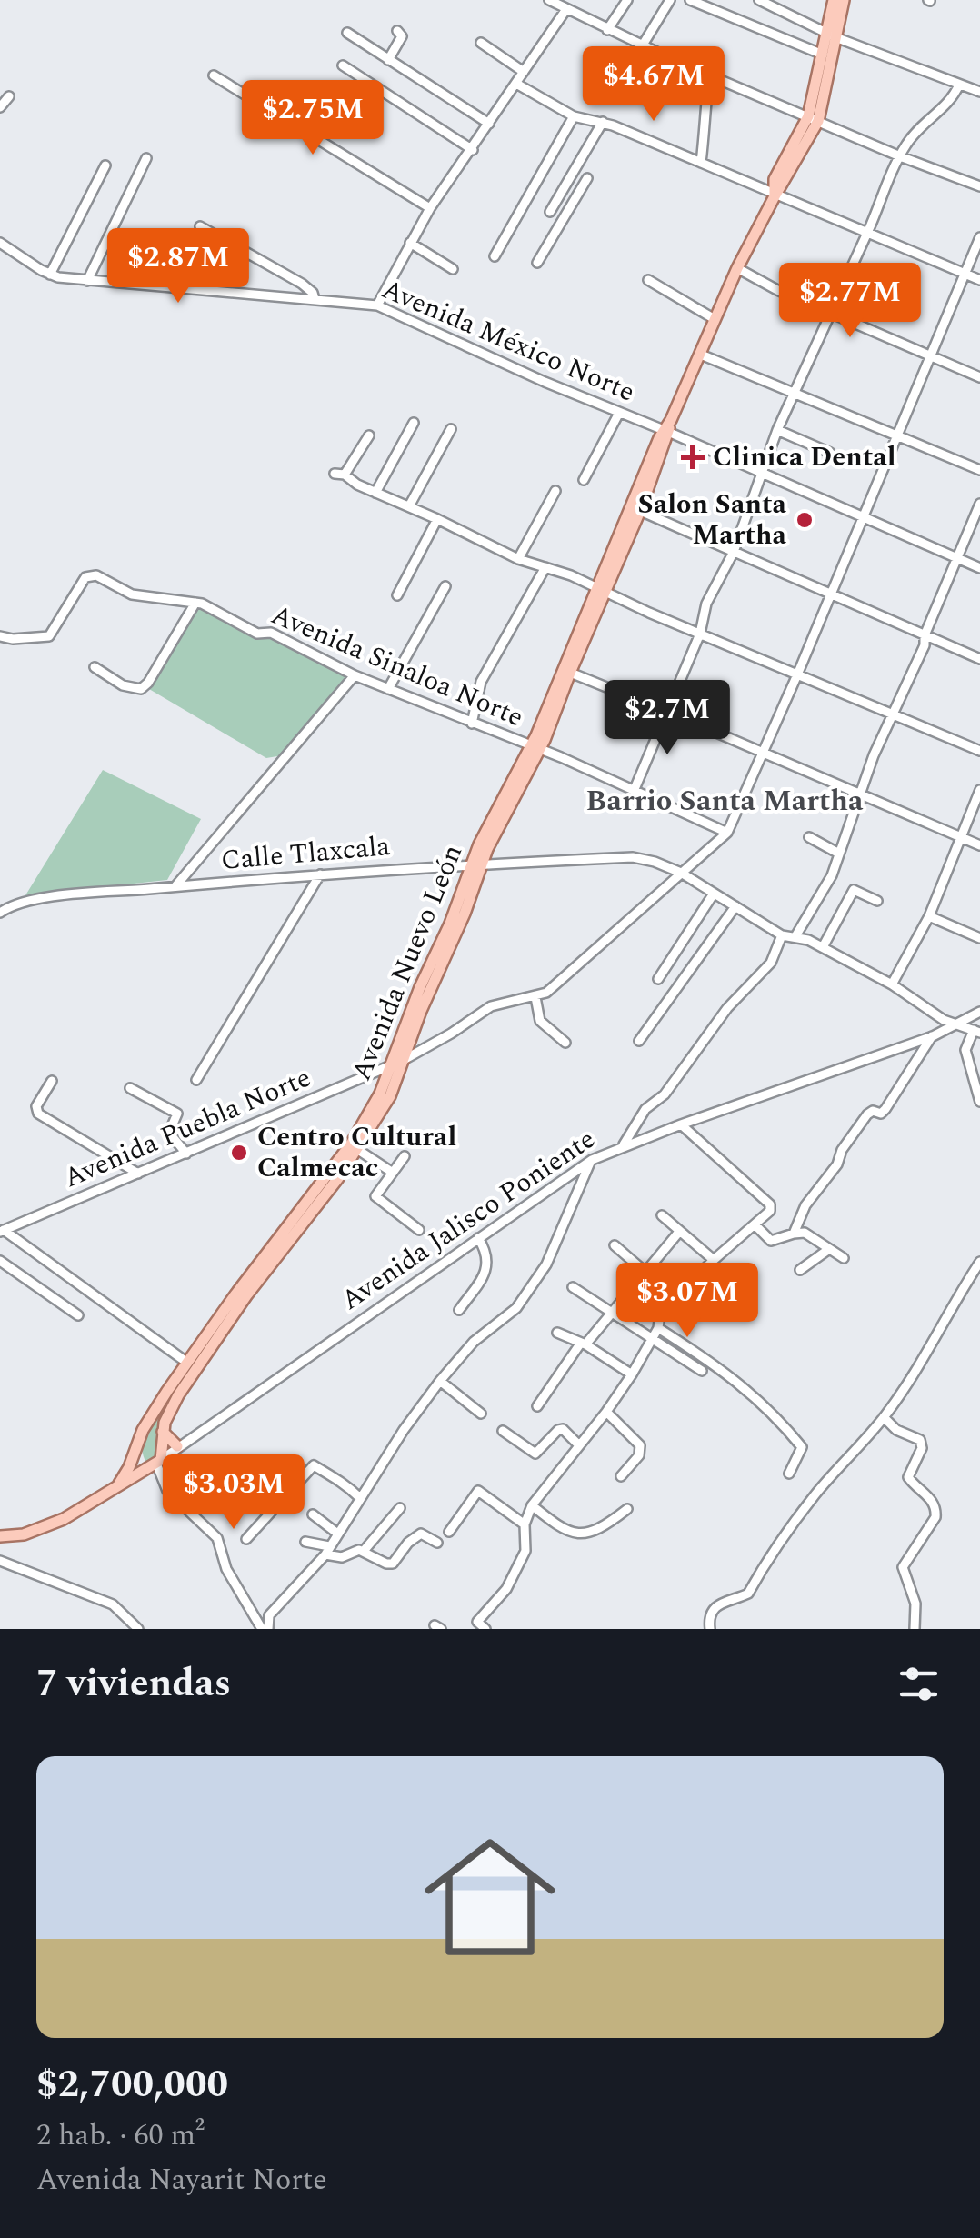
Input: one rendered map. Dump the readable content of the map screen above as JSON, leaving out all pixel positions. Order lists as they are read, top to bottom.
{
  "streets": {
    "main road": ["Avenida Nuevo León"],
    "street": [
      "Avenida México Norte",
      "Avenida Sinaloa Norte",
      "Calle Tlaxcala",
      "Avenida Puebla Norte",
      "Avenida Jalisco Poniente"
    ]
  },
  "crossings": [
    ["Avenida México Norte", "Avenida Nuevo León"],
    ["Avenida Sinaloa Norte", "Avenida Nuevo León"],
    ["Calle Tlaxcala", "Avenida Nuevo León"],
    ["Calle Tlaxcala", "Avenida Jalisco Poniente"],
    ["Avenida Nuevo León", "Avenida Puebla Norte"],
    ["Avenida Nuevo León", "Avenida Jalisco Poniente"]
  ],
  "districts": ["Barrio Santa Martha"],
  "places": {
    "health": ["Clinica Dental"],
    "other": ["Salon Santa Martha", "Centro Cultural Calmecac"]
  },
  "page": {
    "price": [
      "$4.67M",
      "$2.75M",
      "$2.87M",
      "$2.77M",
      "$2.7M",
      "$3.07M",
      "$3.03M"
    ],
    "heading": "7 viviendas",
    "list": [
      {
        "name": "$2,700,000",
        "note": "2 hab. · 60 m² · Avenida Nayarit Norte"
      }
    ]
  }
}
